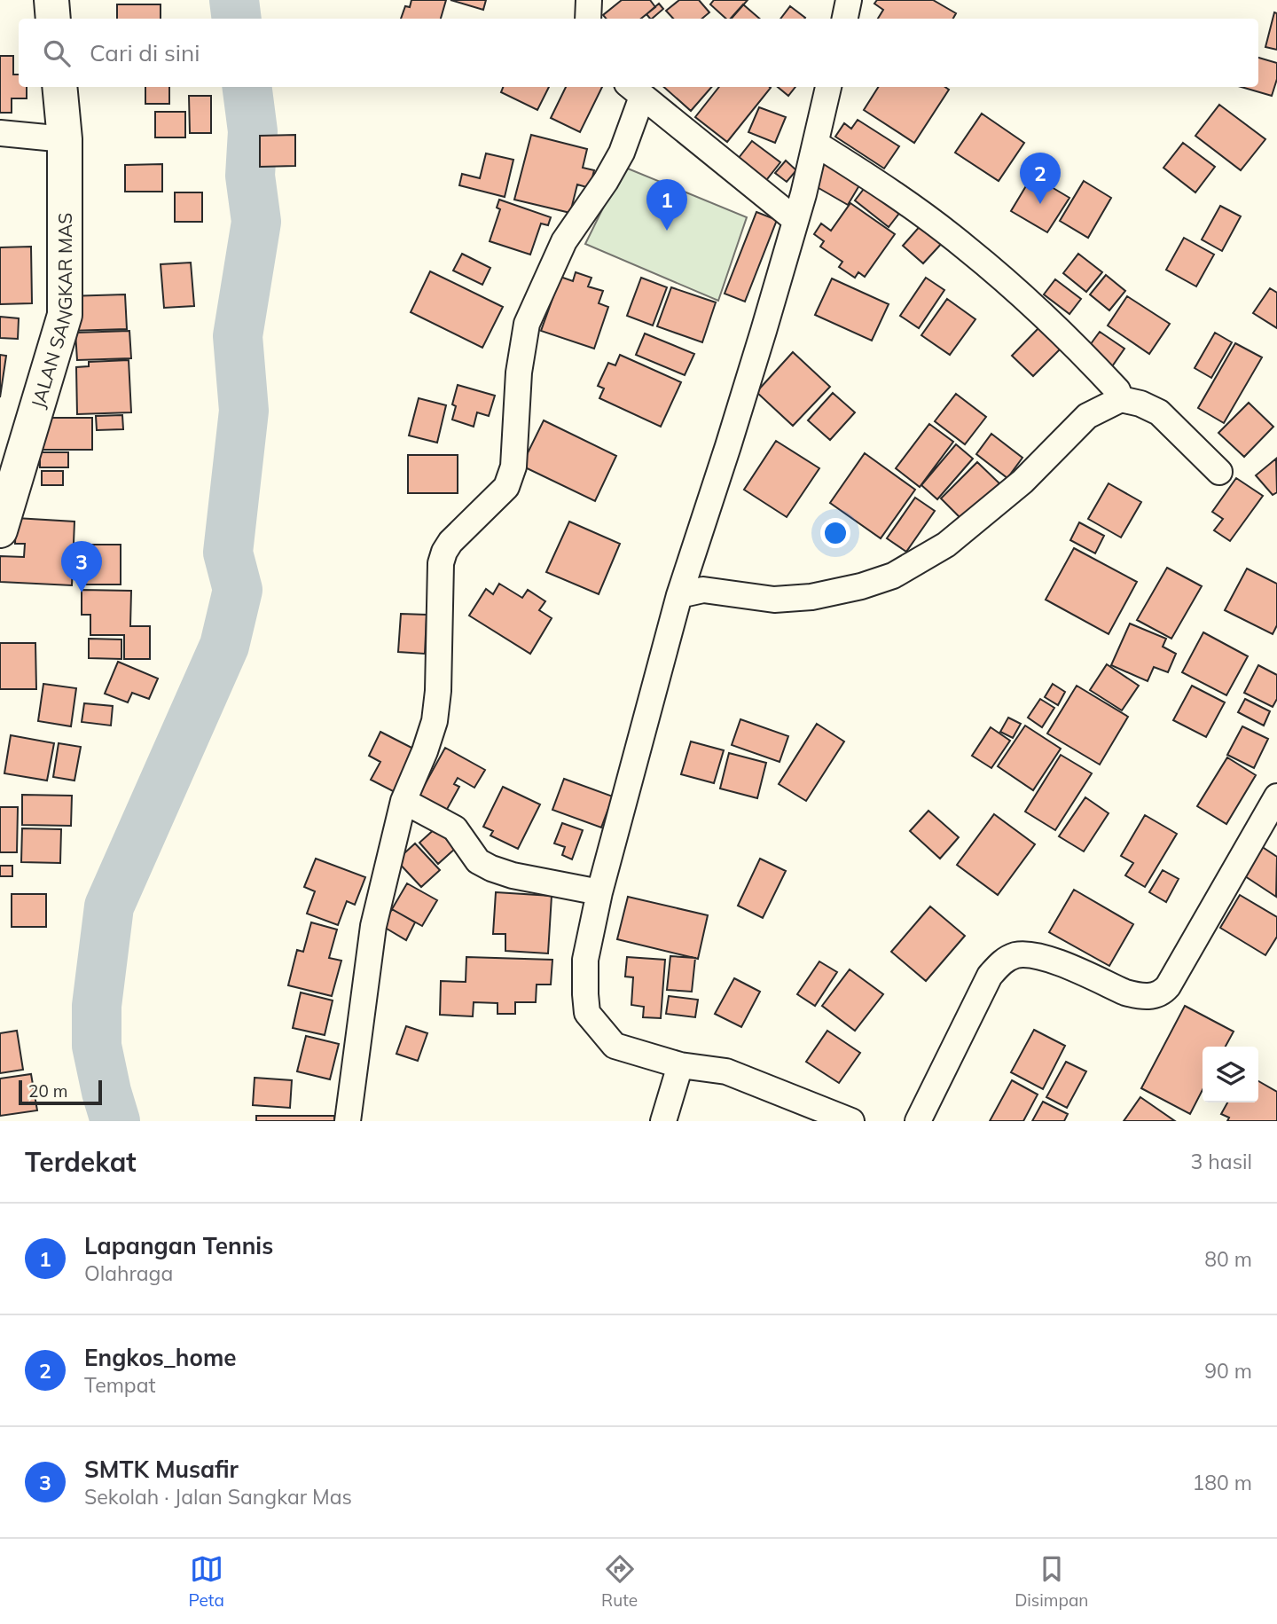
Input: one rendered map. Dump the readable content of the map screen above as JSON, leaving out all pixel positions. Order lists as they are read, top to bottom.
{
  "streets": {
    "street": ["JALAN SANGKAR MAS"]
  },
  "scale_bar": "20 m",
  "page": {
    "search": "Cari di sini",
    "pins": ["2", "1", "3"],
    "scale": "20 m",
    "heading": ["Terdekat", "3 hasil"],
    "list": [
      {
        "mark": "1",
        "name": "Lapangan Tennis",
        "note": "Olahraga",
        "value": "80 m"
      },
      {
        "mark": "2",
        "name": "Engkos_home",
        "note": "Tempat",
        "value": "90 m"
      },
      {
        "mark": "3",
        "name": "SMTK Musafir",
        "note": "Sekolah · Jalan Sangkar Mas",
        "value": "180 m"
      }
    ],
    "nav": ["Peta", "Rute", "Disimpan"]
  }
}
